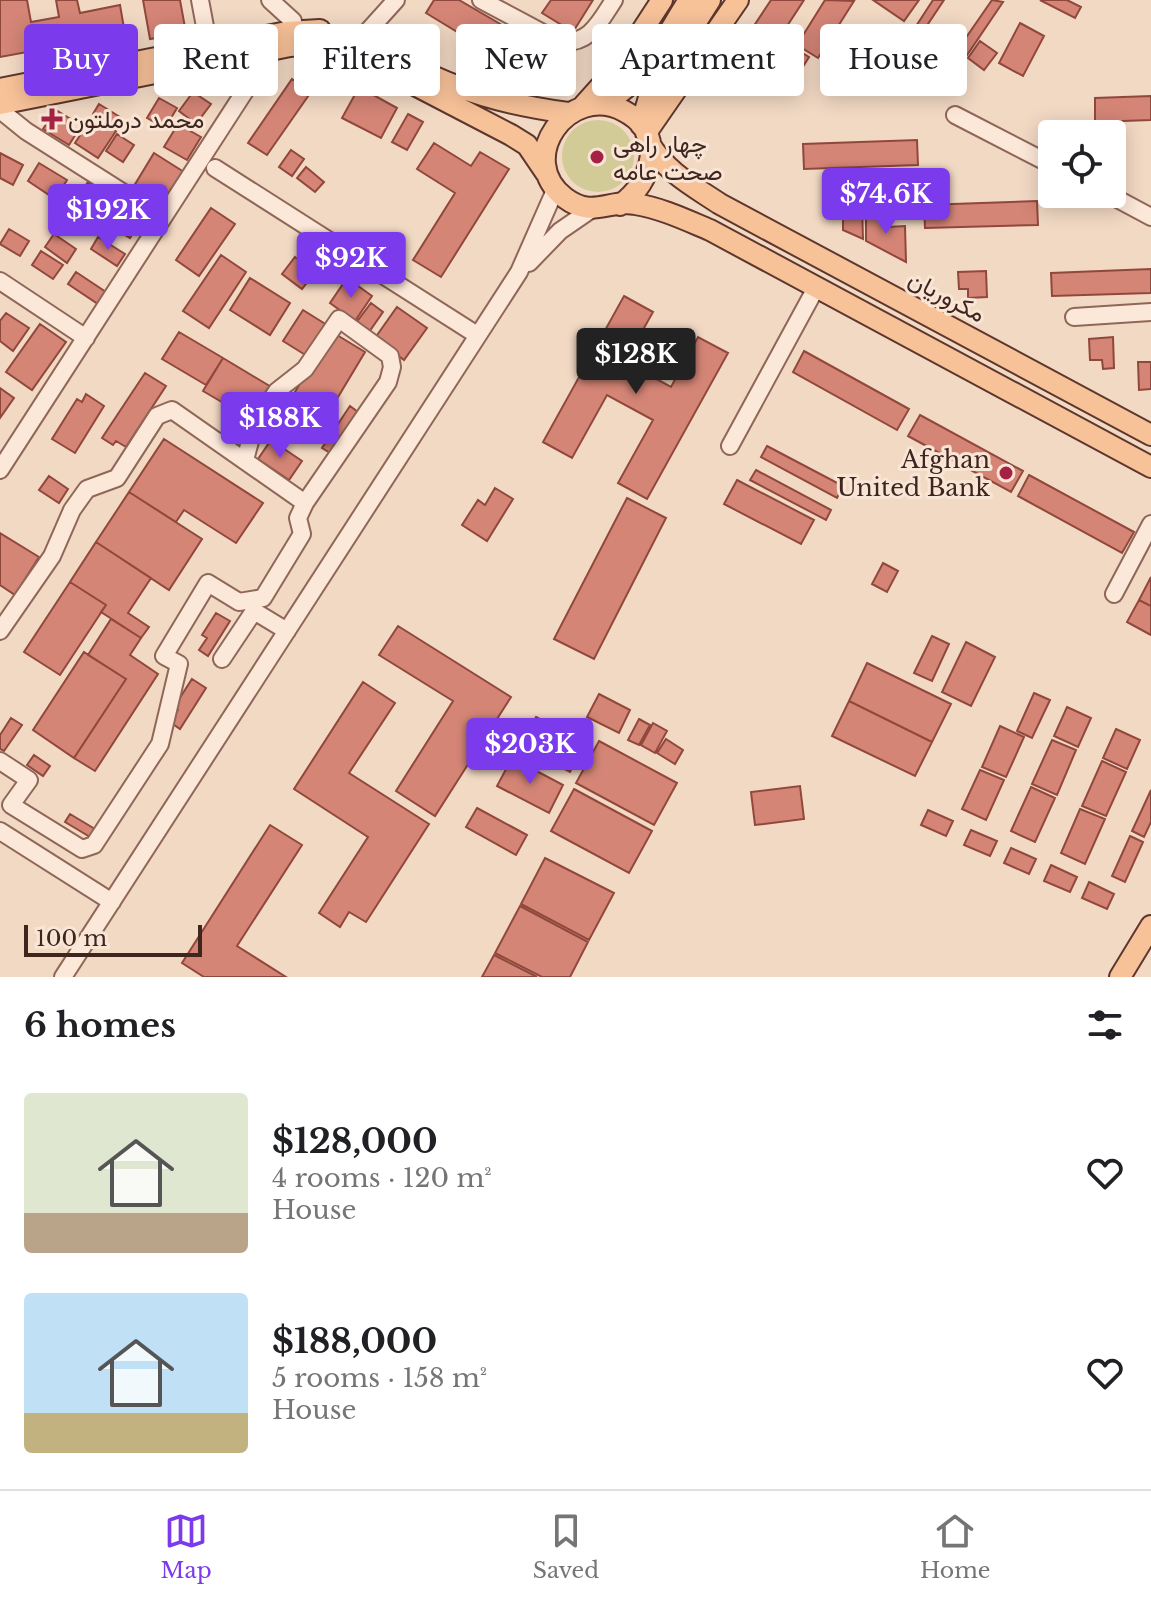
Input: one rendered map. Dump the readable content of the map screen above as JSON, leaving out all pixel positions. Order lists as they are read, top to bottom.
{
  "streets": {
    "main road": ["مکروریان"]
  },
  "places": {
    "health": ["محمد درملتون"],
    "other": ["چهار راهی صحت عامه", "Afghan United Bank"]
  },
  "scale_bar": "100 m",
  "page": {
    "chip": [
      "Buy",
      "Rent",
      "Filters",
      "New",
      "Apartment",
      "House"
    ],
    "price": [
      "$74.6K",
      "$192K",
      "$92K",
      "$128K",
      "$188K",
      "$203K"
    ],
    "scale": "100 m",
    "heading": "6 homes",
    "list": [
      {
        "name": "$128,000",
        "note": "4 rooms · 120 m² · House"
      },
      {
        "name": "$188,000",
        "note": "5 rooms · 158 m² · House"
      }
    ],
    "tabs": ["Map", "Saved", "Home"]
  }
}
